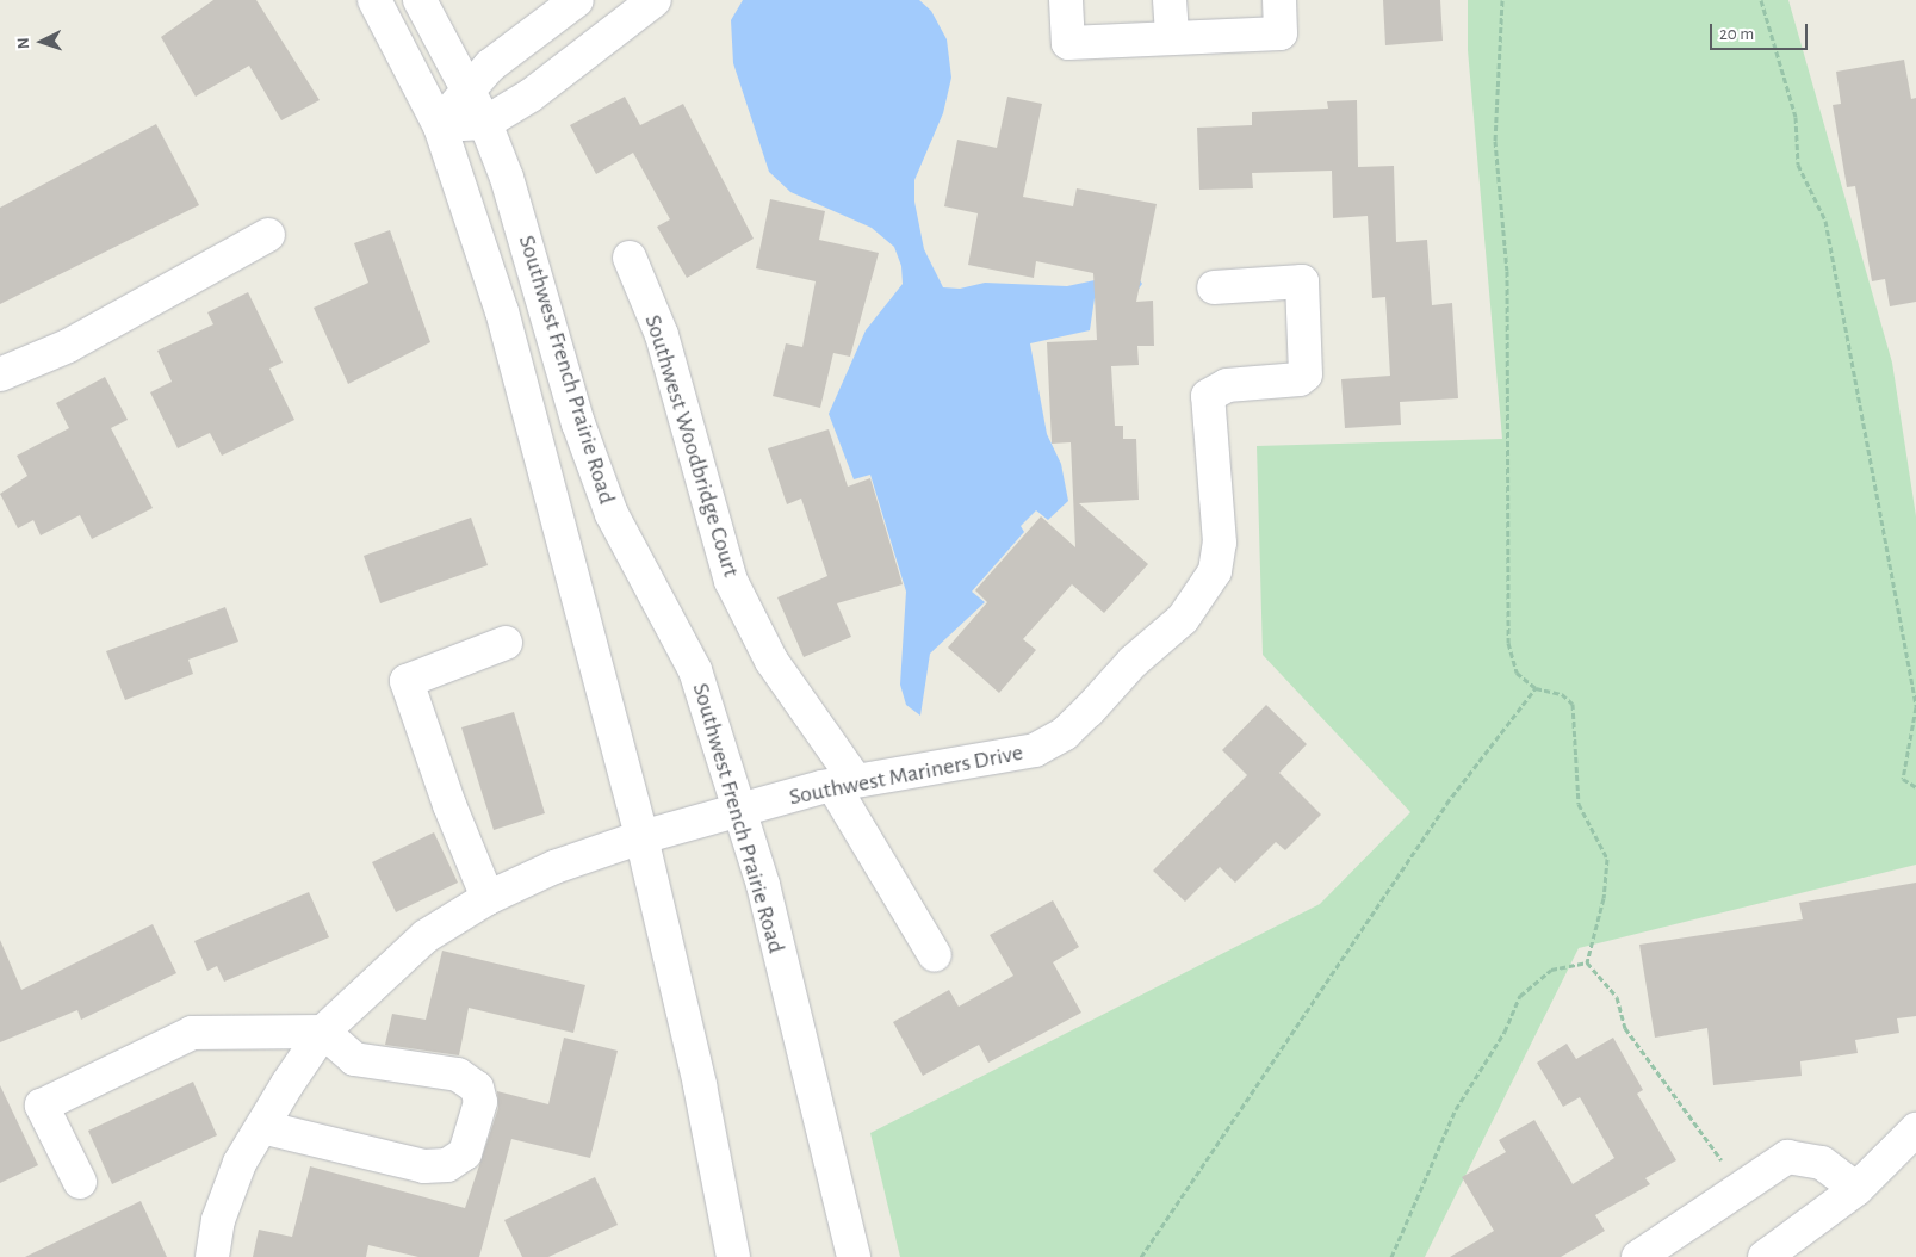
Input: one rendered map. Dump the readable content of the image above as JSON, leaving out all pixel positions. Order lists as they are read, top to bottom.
{
  "streets": {
    "street": ["Southwest French Prairie Road", "Southwest Woodbridge Court", "Southwest Mariners Drive"]
  },
  "crossings": [
    ["Southwest French Prairie Road", "Southwest Mariners Drive"],
    ["Southwest Woodbridge Court", "Southwest Mariners Drive"]
  ],
  "scale_bar": "20 m",
  "north": "left"
}
